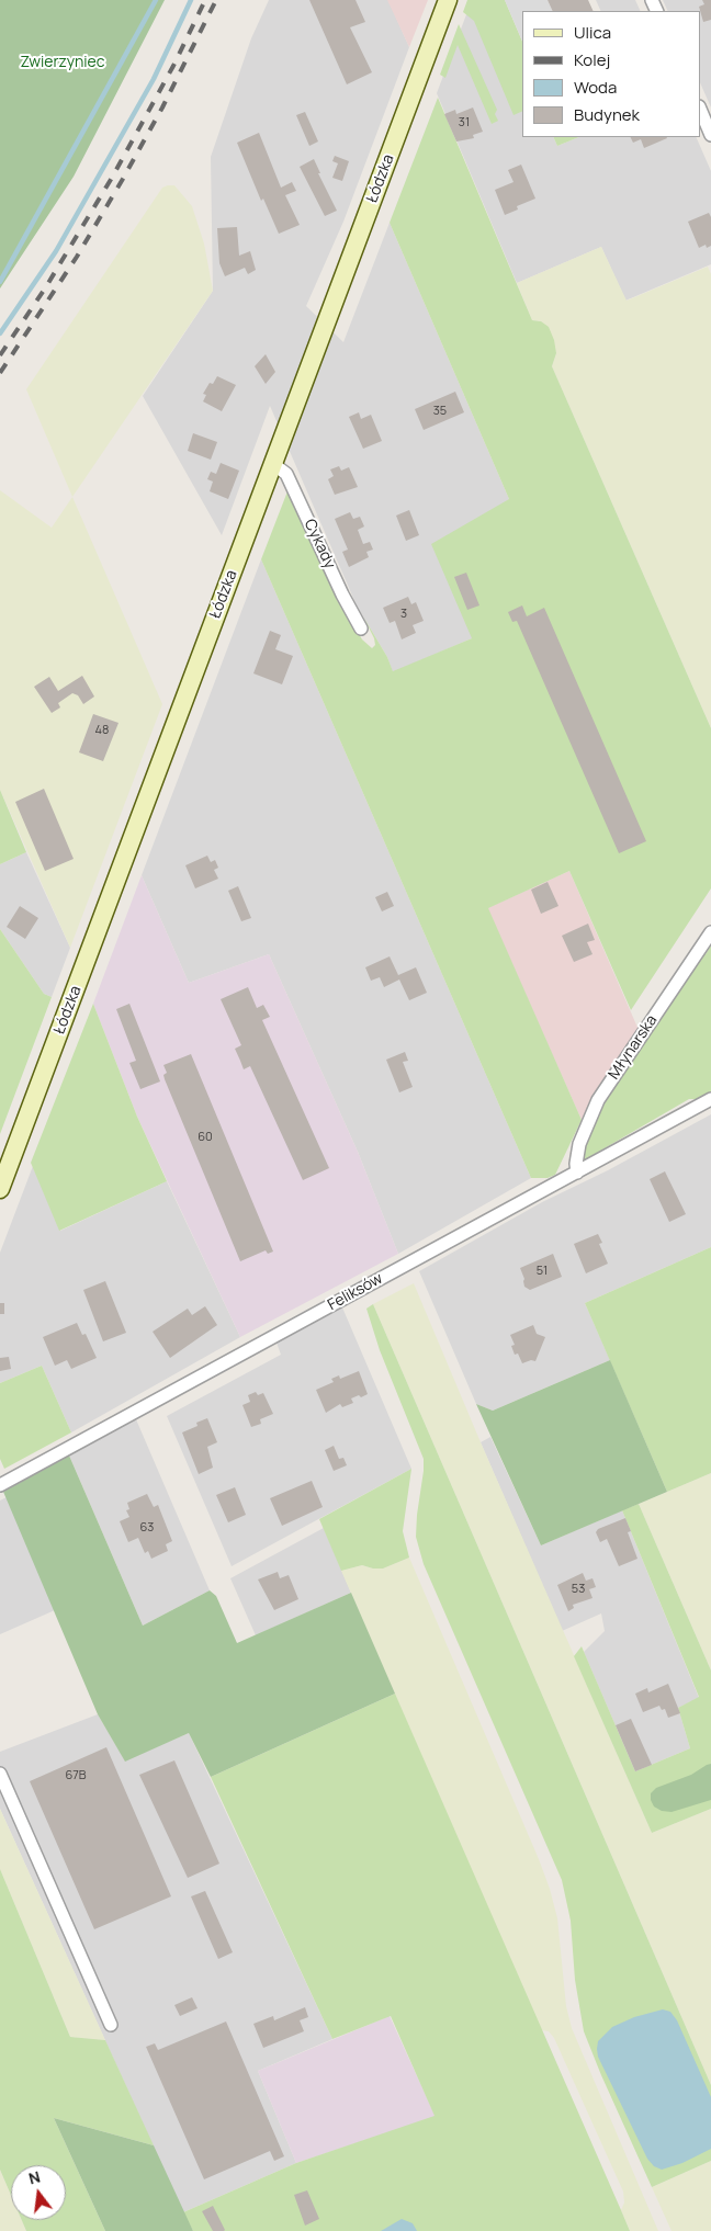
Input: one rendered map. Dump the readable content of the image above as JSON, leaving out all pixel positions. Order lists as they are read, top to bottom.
{
  "streets": {
    "main road": ["Łódzka"],
    "street": ["Cykady", "Młynarska", "Feliksów"]
  },
  "crossings": [
    ["Łódzka", "Cykady"],
    ["Młynarska", "Feliksów"]
  ],
  "parks": ["Zwierzyniec"],
  "house_numbers": [
    "31",
    "35",
    "3",
    "48",
    "60",
    "51",
    "63",
    "53",
    "67B"
  ],
  "legend": [
    "Ulica",
    "Kolej",
    "Woda",
    "Budynek"
  ],
  "north": "top"
}
